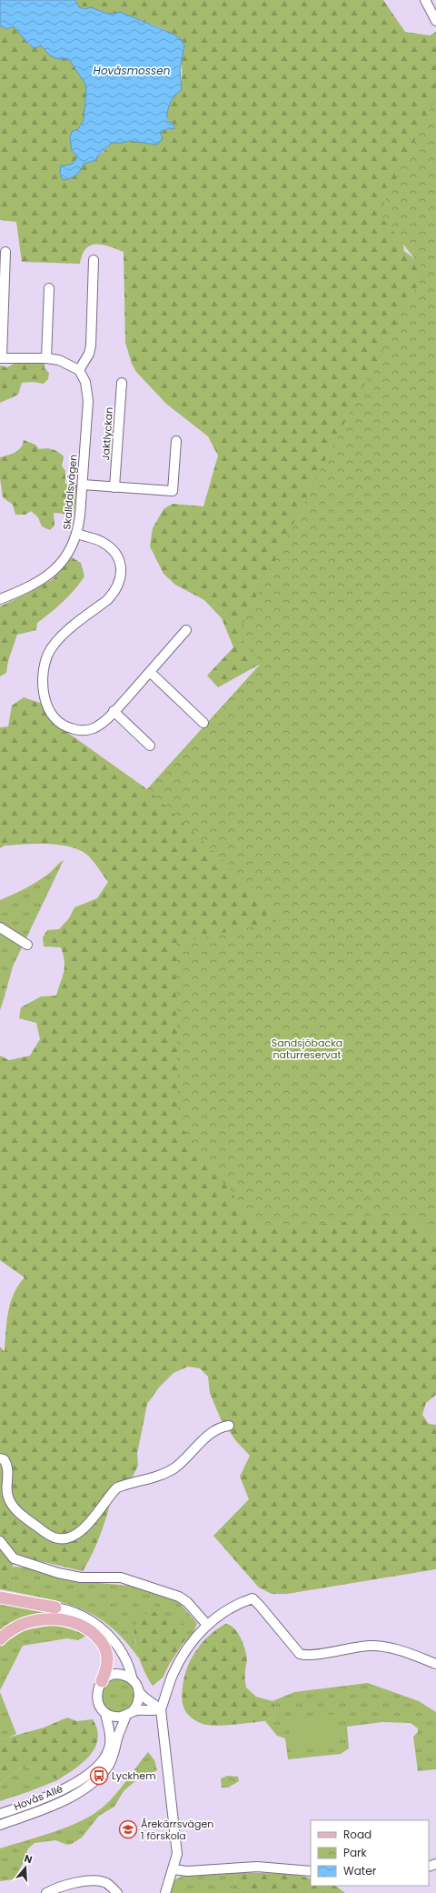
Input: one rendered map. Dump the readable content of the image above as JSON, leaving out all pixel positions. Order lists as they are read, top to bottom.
{
  "streets": {
    "street": ["Jaktlyckan", "Skalldalsvägen", "Hovås Allé"]
  },
  "water": ["Hovåsmossen"],
  "parks": ["Sandsjöbacka naturreservat"],
  "places": {
    "bus stop": ["Lyckhem"],
    "school or university": ["Årekärrsvägen 1 förskola"]
  },
  "legend": ["Road", "Park", "Water"],
  "north": "top"
}
